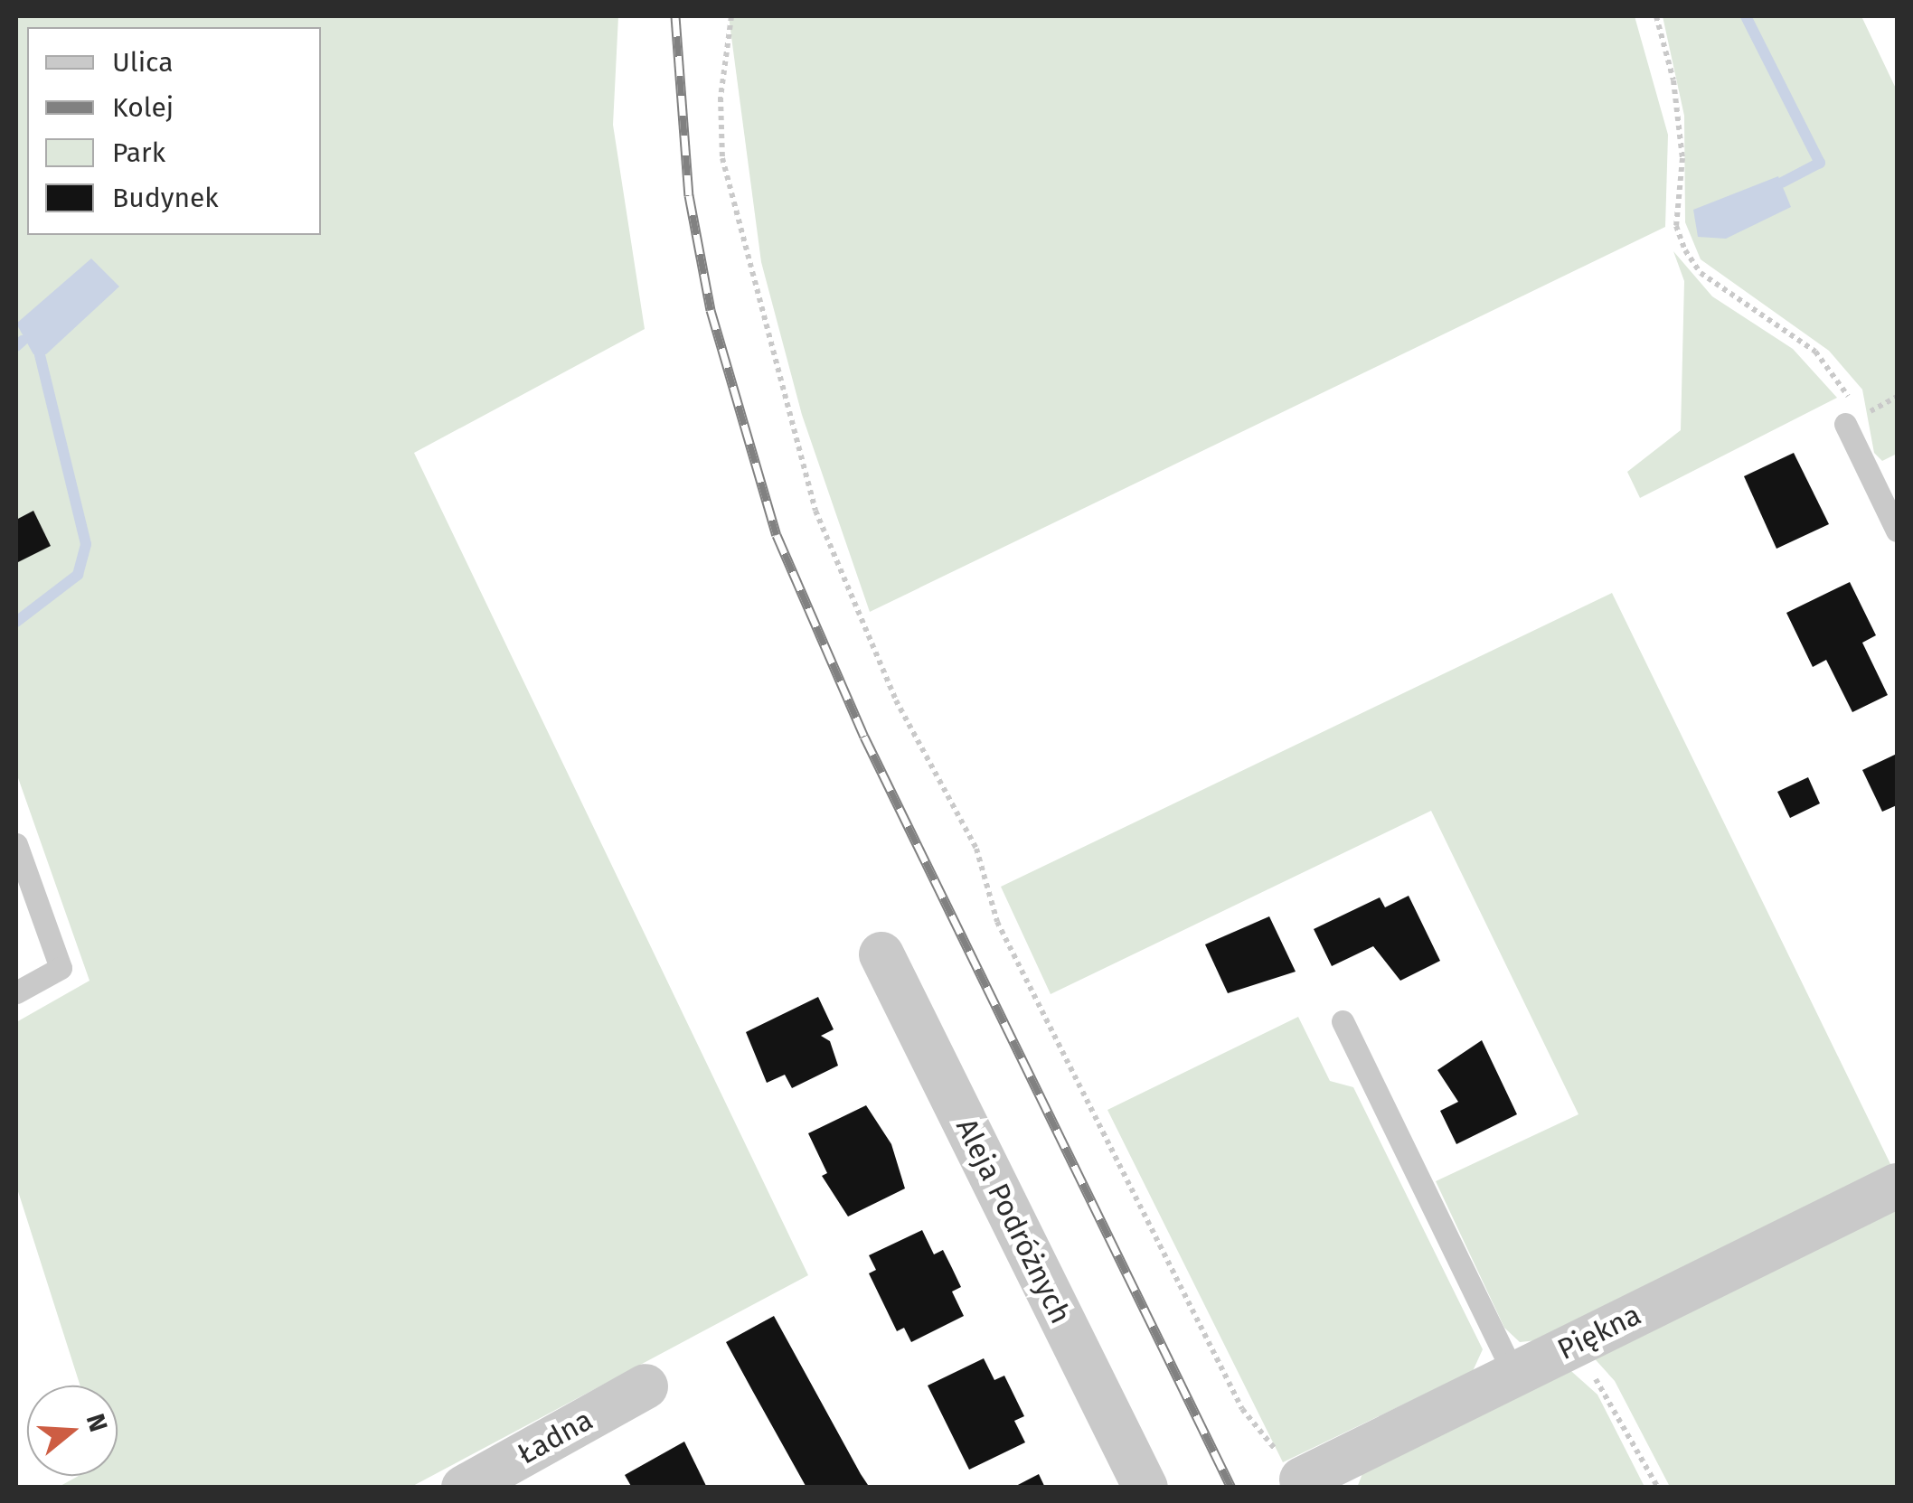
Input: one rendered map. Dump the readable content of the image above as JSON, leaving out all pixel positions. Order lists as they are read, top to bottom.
{
  "streets": {
    "street": ["Aleja Podróżnych", "Piękna", "Ładna"]
  },
  "legend": [
    "Ulica",
    "Kolej",
    "Park",
    "Budynek"
  ],
  "north": "right"
}
